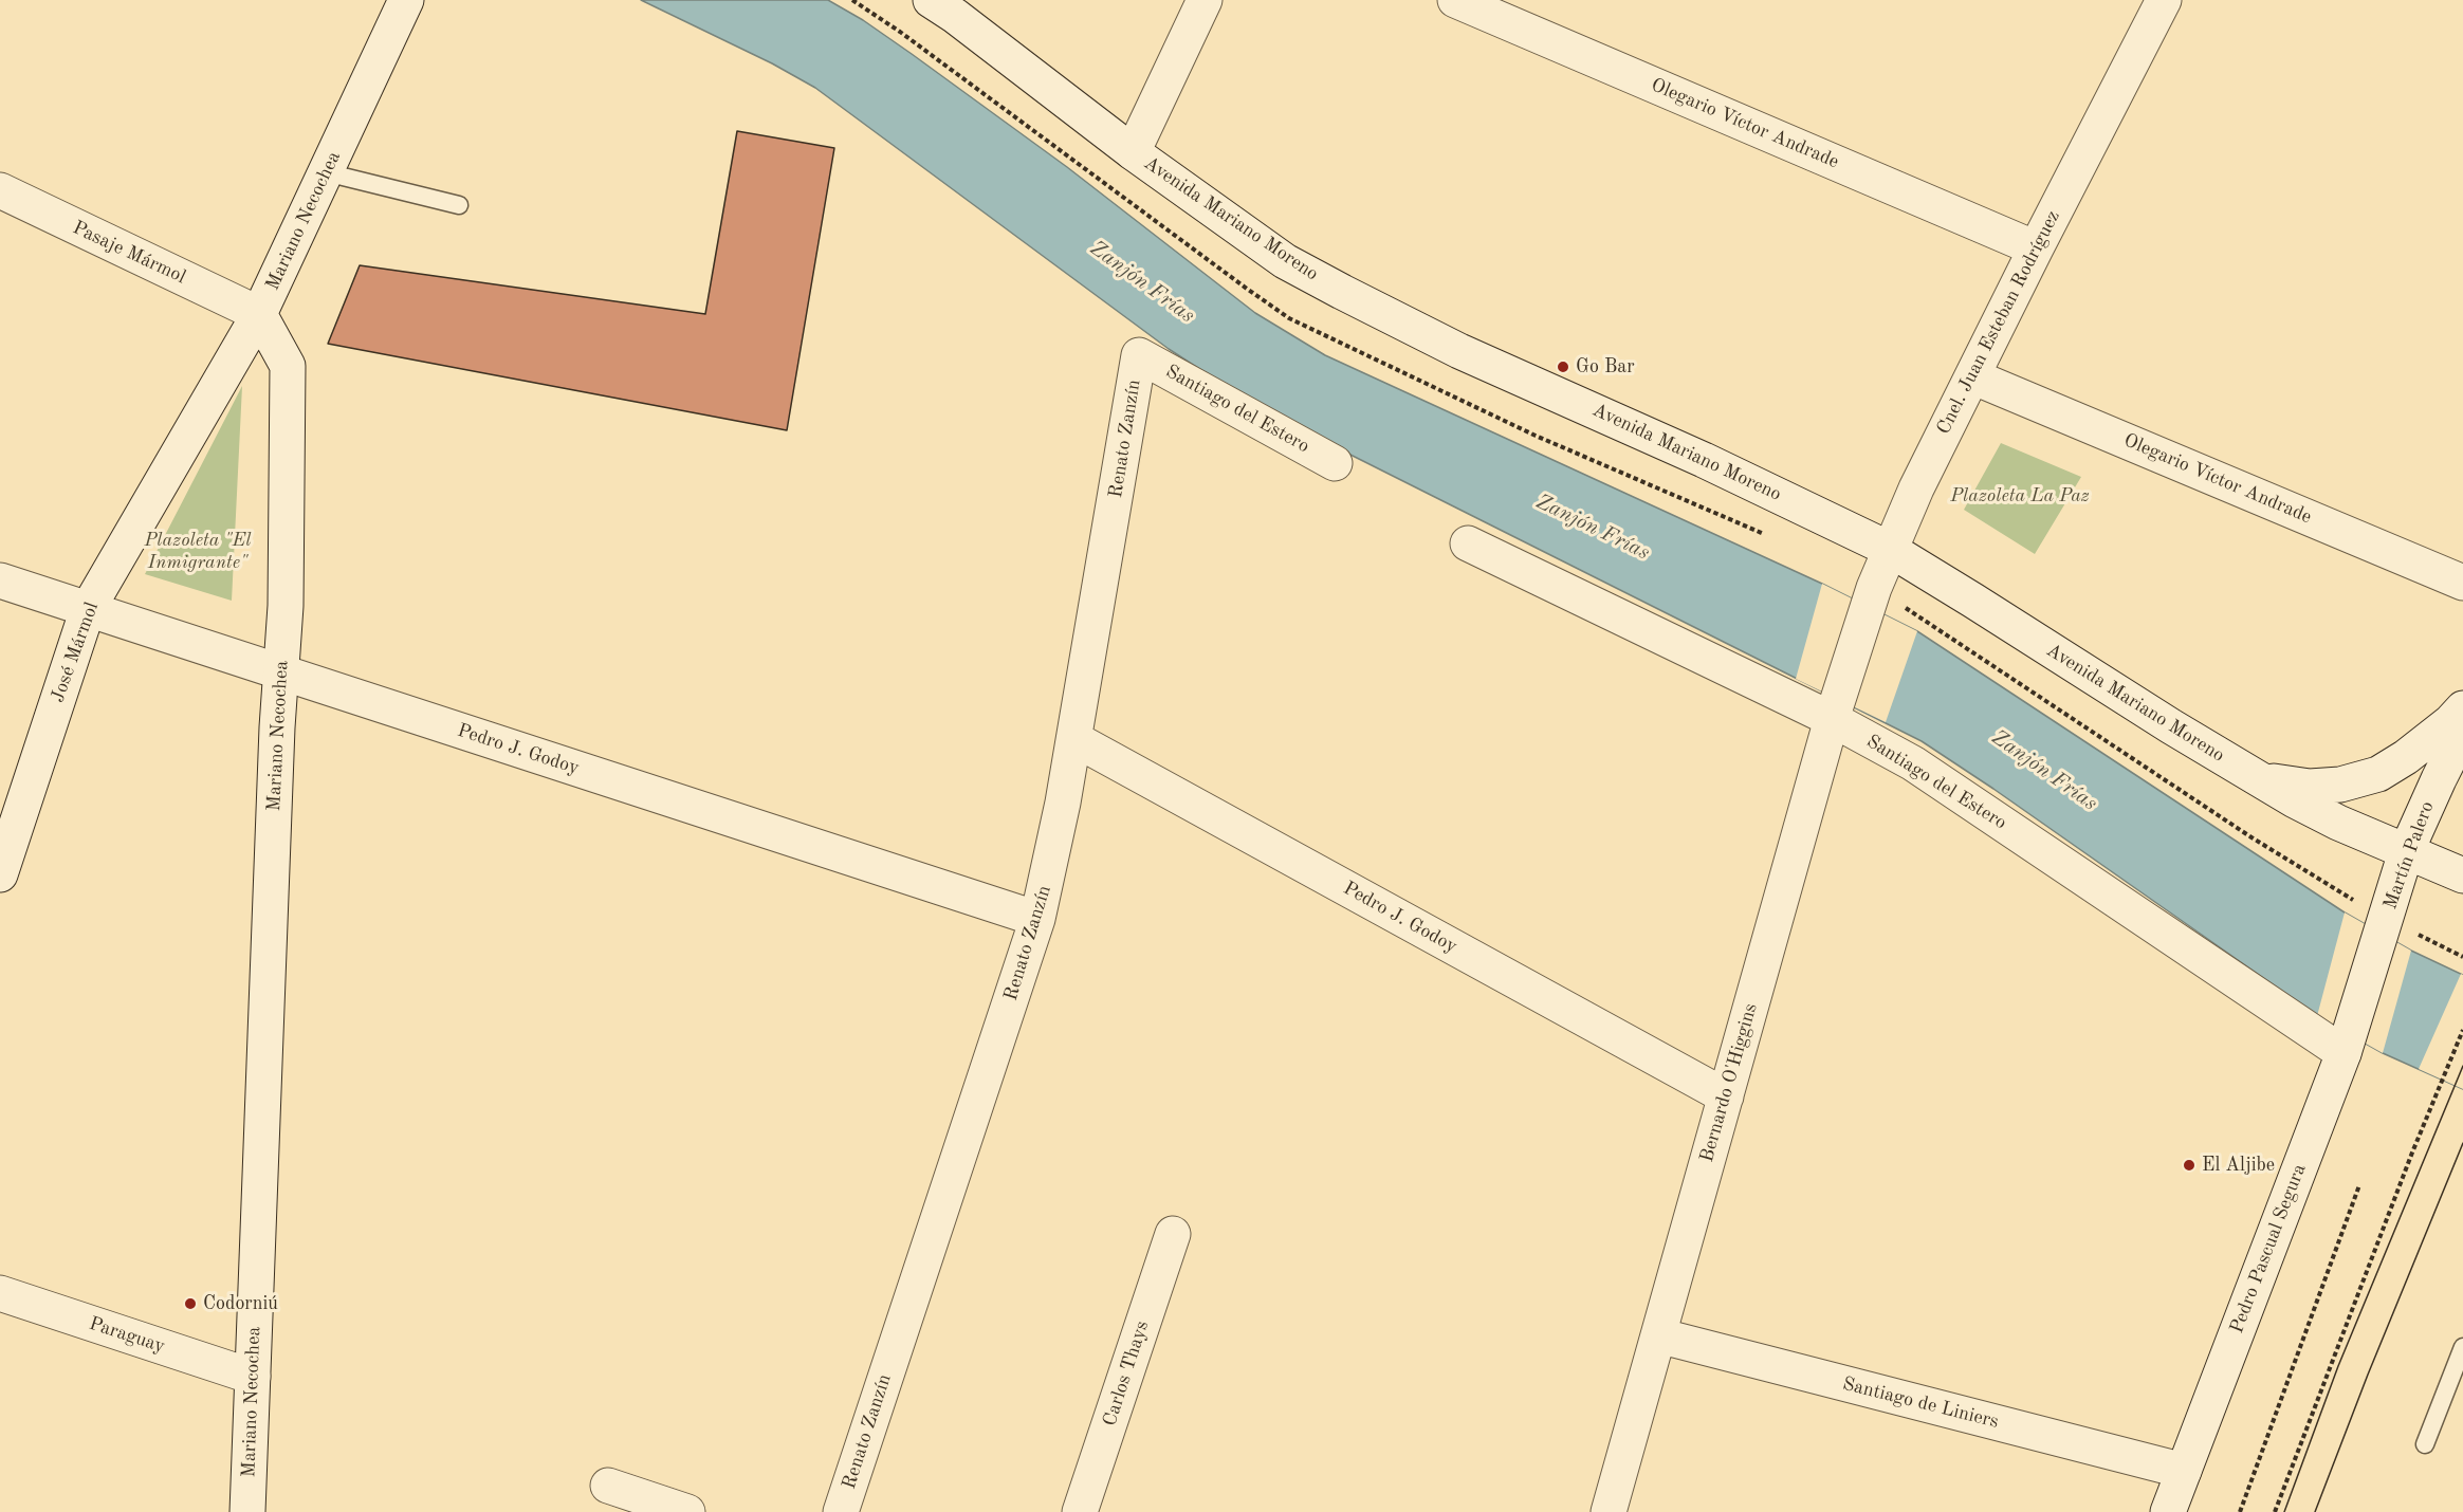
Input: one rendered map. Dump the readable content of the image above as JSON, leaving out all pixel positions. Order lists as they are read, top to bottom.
{
  "streets": {
    "street": [
      "Olegario Víctor Andrade",
      "Avenida Mariano Moreno",
      "Mariano Necochea",
      "Pasaje Mármol",
      "Cnel. Juan Esteban Rodríguez",
      "Santiago del Estero",
      "Renato Zanzín",
      "José Mármol",
      "Pedro J. Godoy",
      "Martín Palero",
      "Bernardo O'Higgins",
      "Pedro Pascual Segura",
      "Paraguay",
      "Carlos Thays",
      "Santiago de Liniers"
    ]
  },
  "crossings": [
    ["Olegario Víctor Andrade", "Cnel. Juan Esteban Rodríguez"],
    ["Avenida Mariano Moreno", "Cnel. Juan Esteban Rodríguez"],
    ["Avenida Mariano Moreno", "Martín Palero"],
    ["Mariano Necochea", "Pasaje Mármol"],
    ["Mariano Necochea", "José Mármol"],
    ["Mariano Necochea", "Pedro J. Godoy"],
    ["Mariano Necochea", "Paraguay"],
    ["Pasaje Mármol", "José Mármol"],
    ["Cnel. Juan Esteban Rodríguez", "Bernardo O'Higgins"],
    ["Santiago del Estero", "Renato Zanzín"],
    ["Santiago del Estero", "Bernardo O'Higgins"],
    ["Santiago del Estero", "Pedro Pascual Segura"],
    ["Renato Zanzín", "Pedro J. Godoy"],
    ["José Mármol", "Pedro J. Godoy"],
    ["Pedro J. Godoy", "Bernardo O'Higgins"],
    ["Martín Palero", "Pedro Pascual Segura"],
    ["Bernardo O'Higgins", "Santiago de Liniers"],
    ["Pedro Pascual Segura", "Santiago de Liniers"]
  ],
  "water": ["Zanjón Frías"],
  "parks": ["Plazoleta La Paz", "Plazoleta \"El Inmigrante\""],
  "places": ["Go Bar", "El Aljibe", "Codorniú"]
}
